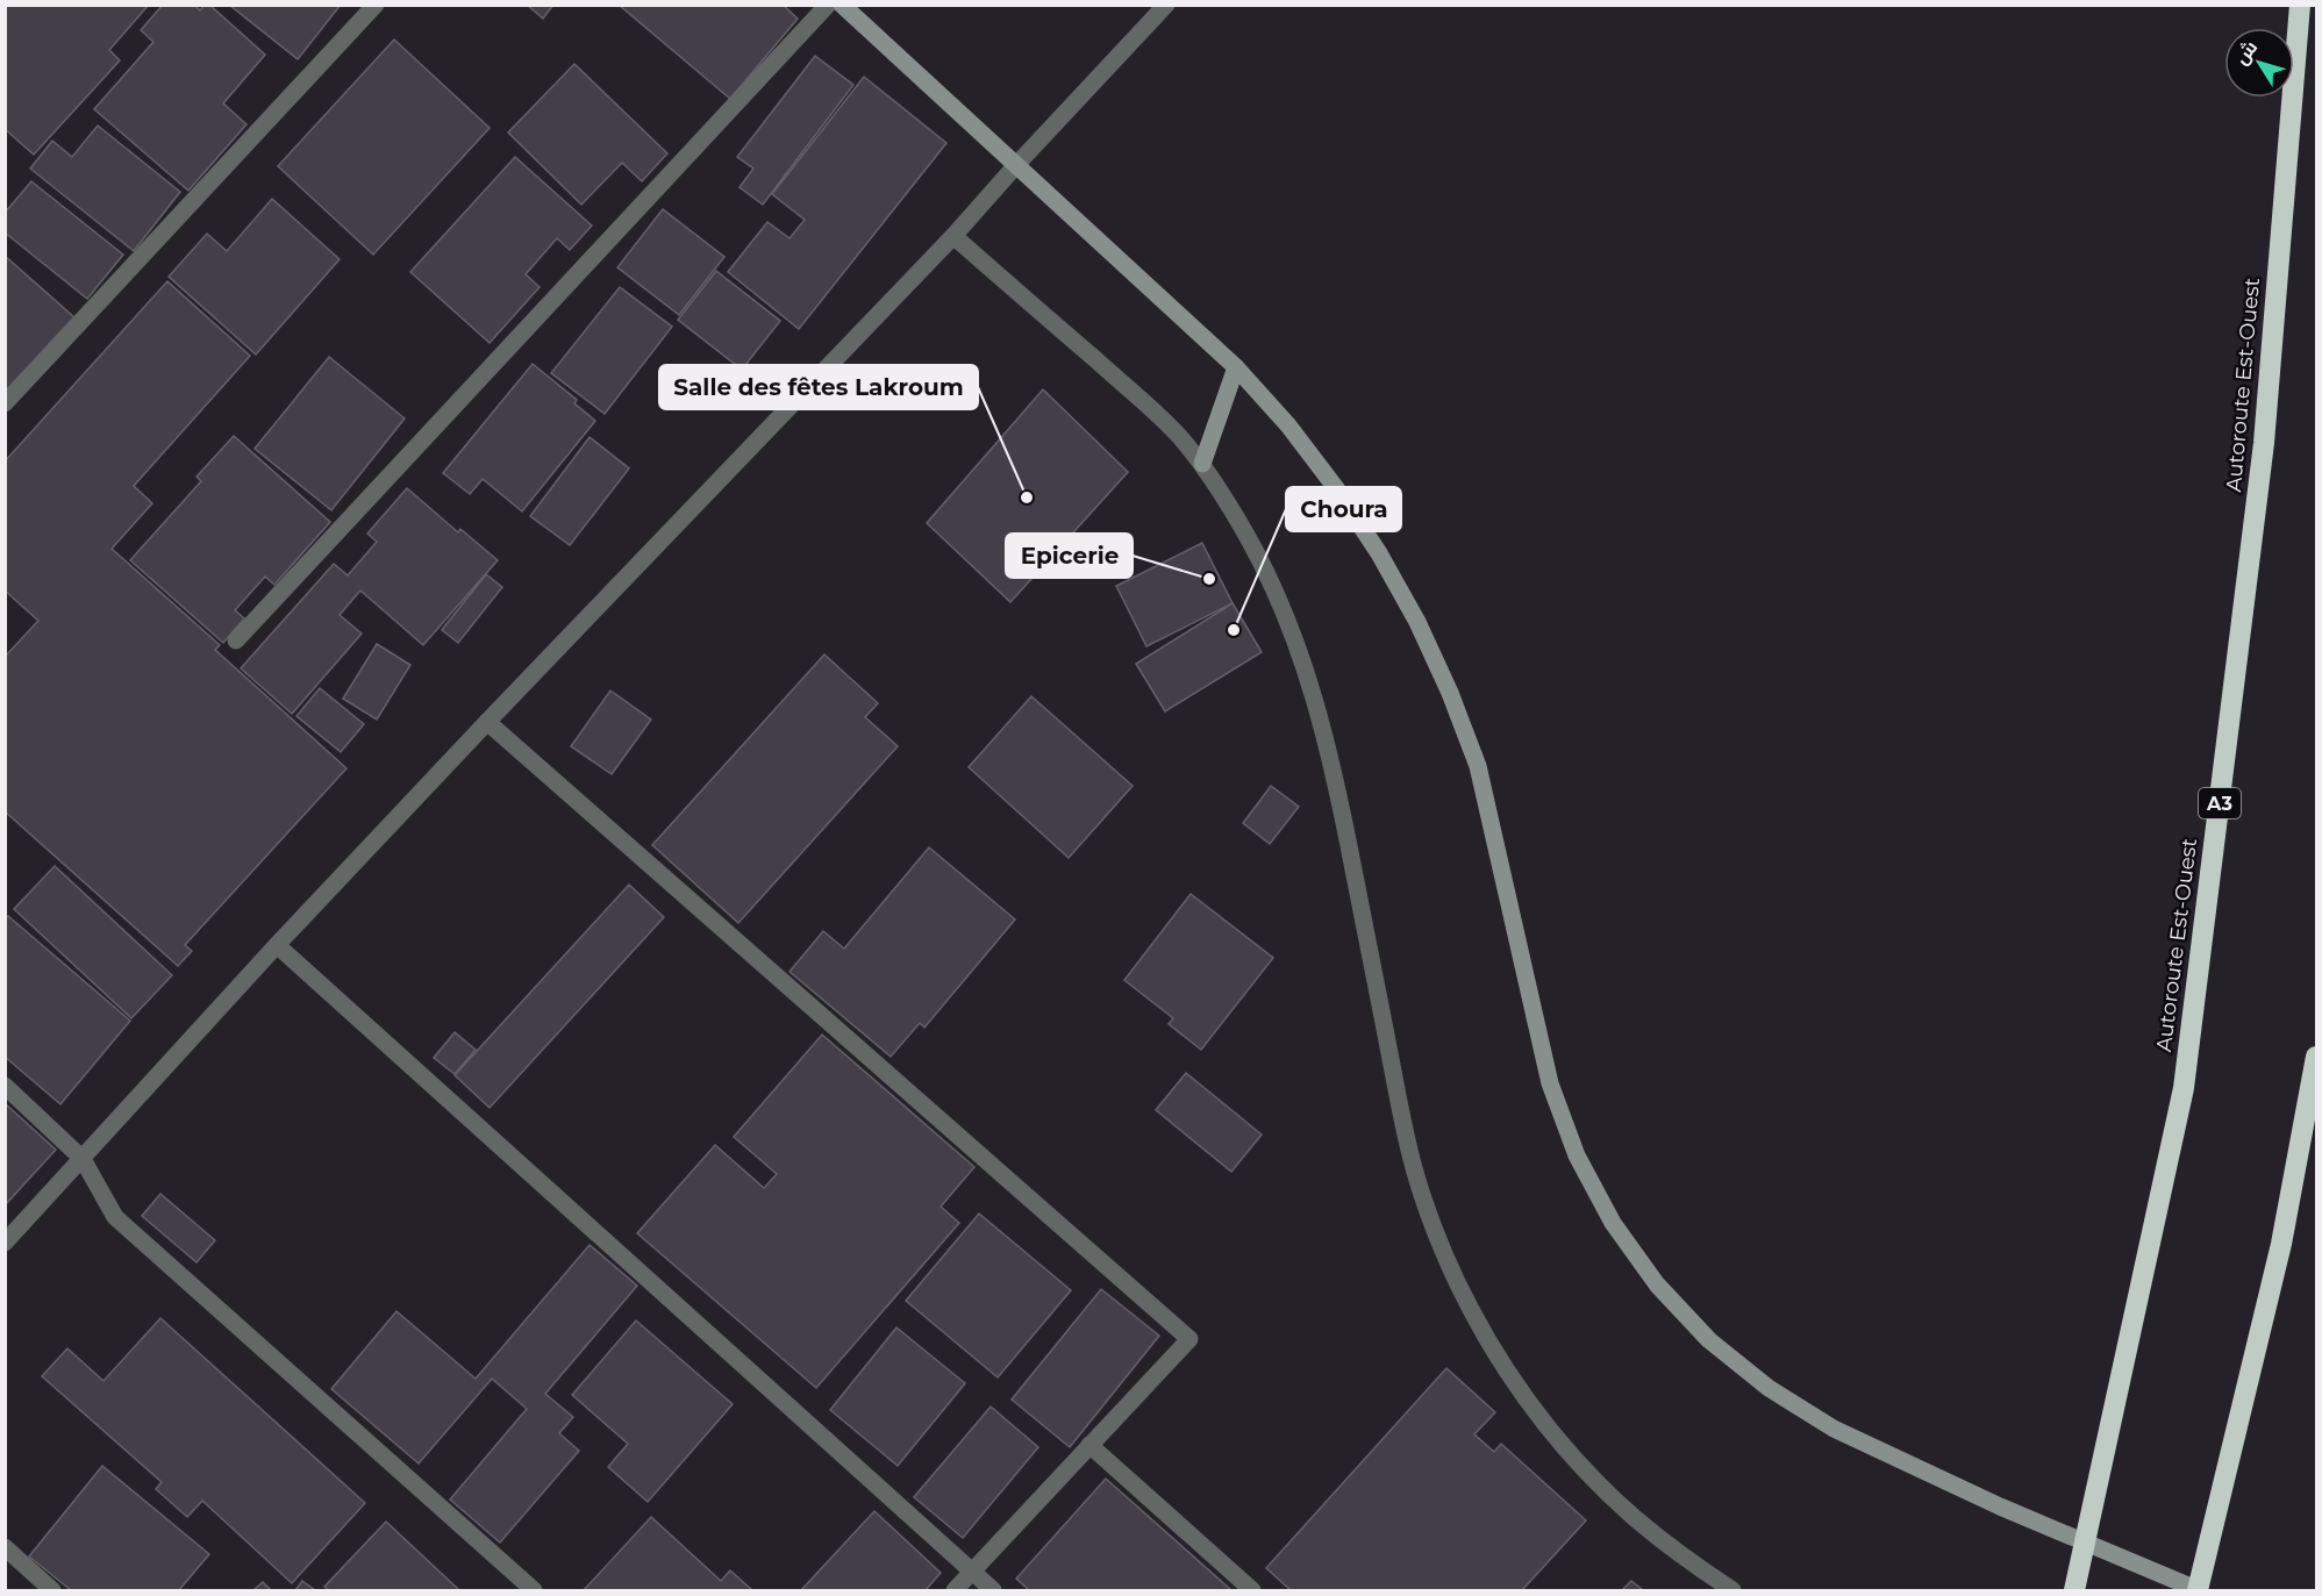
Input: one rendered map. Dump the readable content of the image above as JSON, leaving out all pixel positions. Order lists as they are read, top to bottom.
{
  "streets": {
    "highway": ["Autoroute Est-Ouest", "A3"]
  },
  "places": ["Salle des fêtes Lakroum", "Epicerie", "Choura"],
  "north": "top left"
}
